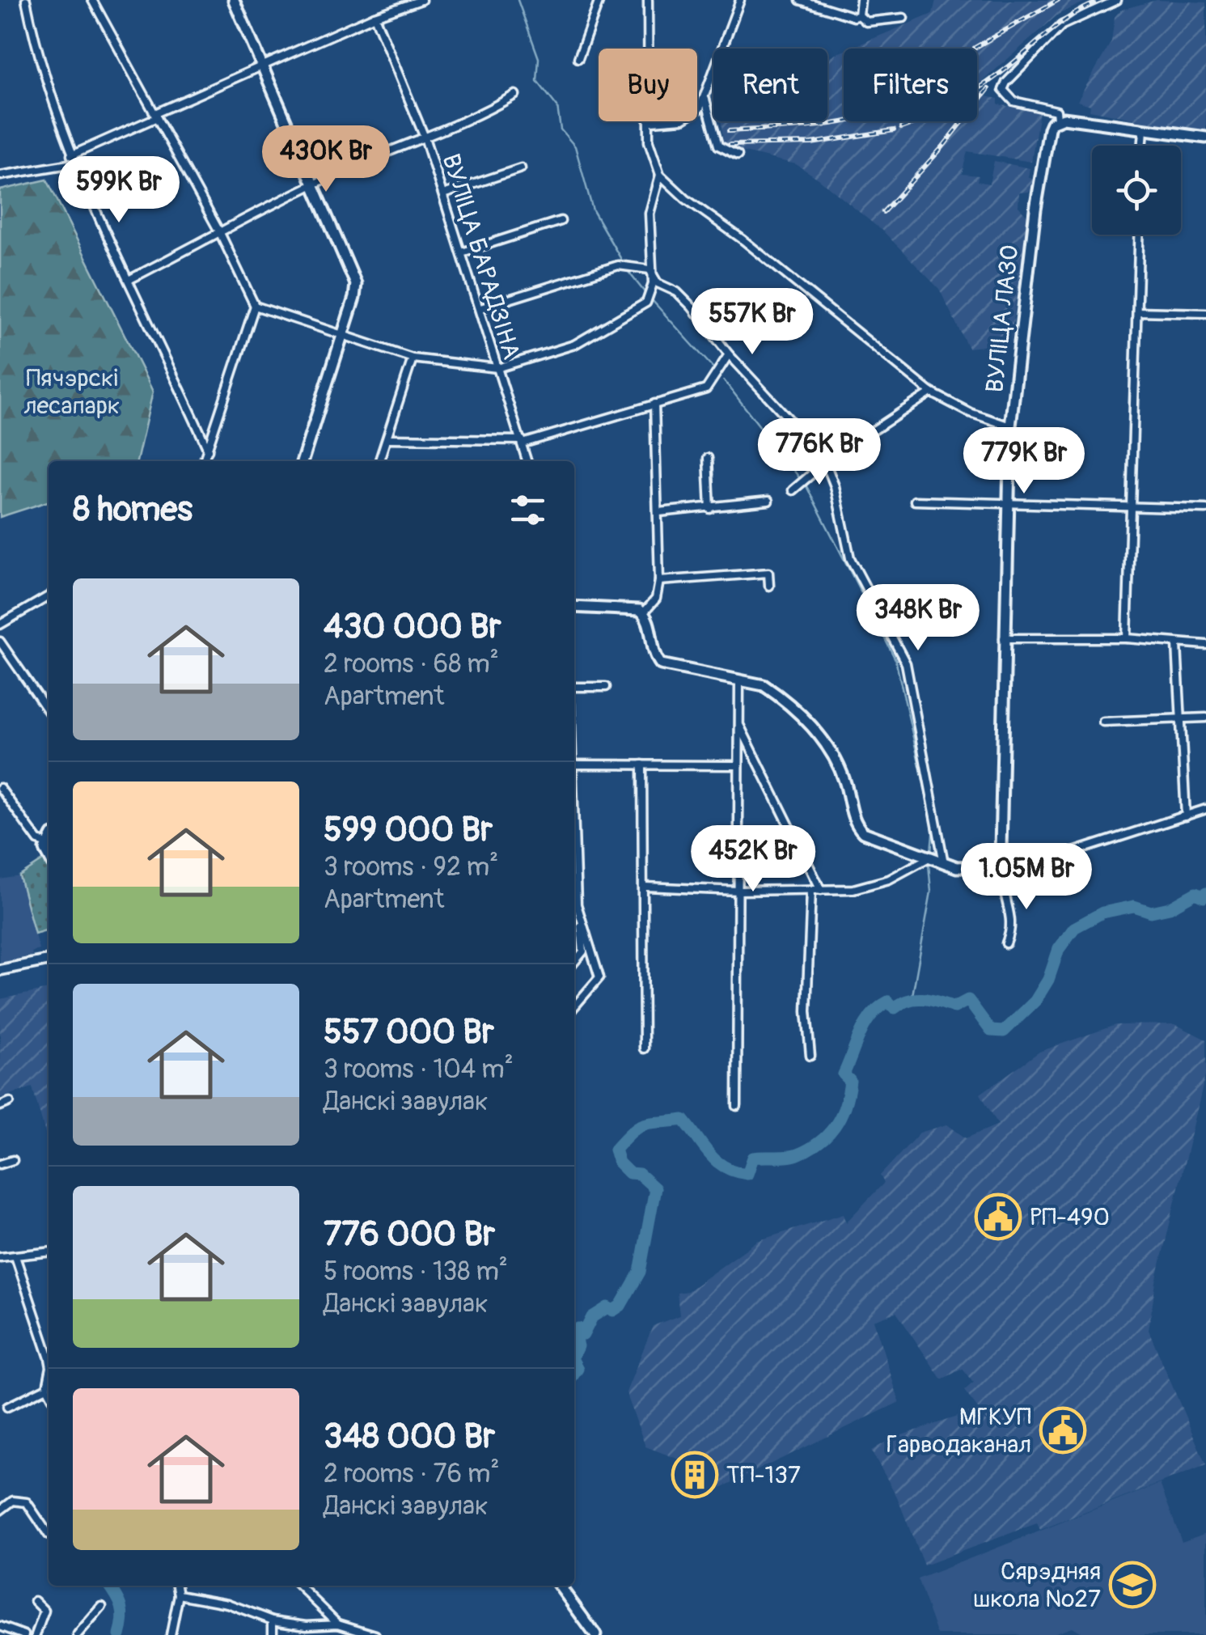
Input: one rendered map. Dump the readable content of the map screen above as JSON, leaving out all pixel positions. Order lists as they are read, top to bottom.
{
  "streets": {
    "main road": ["ВУЛІЦА ЛАЗО"],
    "street": ["ВУЛІЦА БАРАДЗІНА"]
  },
  "parks": ["Пячэрскі лесапарк"],
  "places": {
    "public building": ["РП-490", "МГКУП Гарводаканал"],
    "building": ["ТП-137"],
    "school or university": ["Сярэдняя школа №27"]
  },
  "page": {
    "chip": ["Buy", "Rent", "Filters"],
    "price": [
      "430K Br",
      "599K Br",
      "557K Br",
      "776K Br",
      "779K Br",
      "348K Br",
      "452K Br",
      "1.05M Br"
    ],
    "heading": "8 homes",
    "list": [
      {
        "name": "430 000 Br",
        "note": "2 rooms · 68 m² · Apartment"
      },
      {
        "name": "599 000 Br",
        "note": "3 rooms · 92 m² · Apartment"
      },
      {
        "name": "557 000 Br",
        "note": "3 rooms · 104 m² · Данскі завулак"
      },
      {
        "name": "776 000 Br",
        "note": "5 rooms · 138 m² · Данскі завулак"
      },
      {
        "name": "348 000 Br",
        "note": "2 rooms · 76 m² · Данскі завулак"
      }
    ]
  }
}
